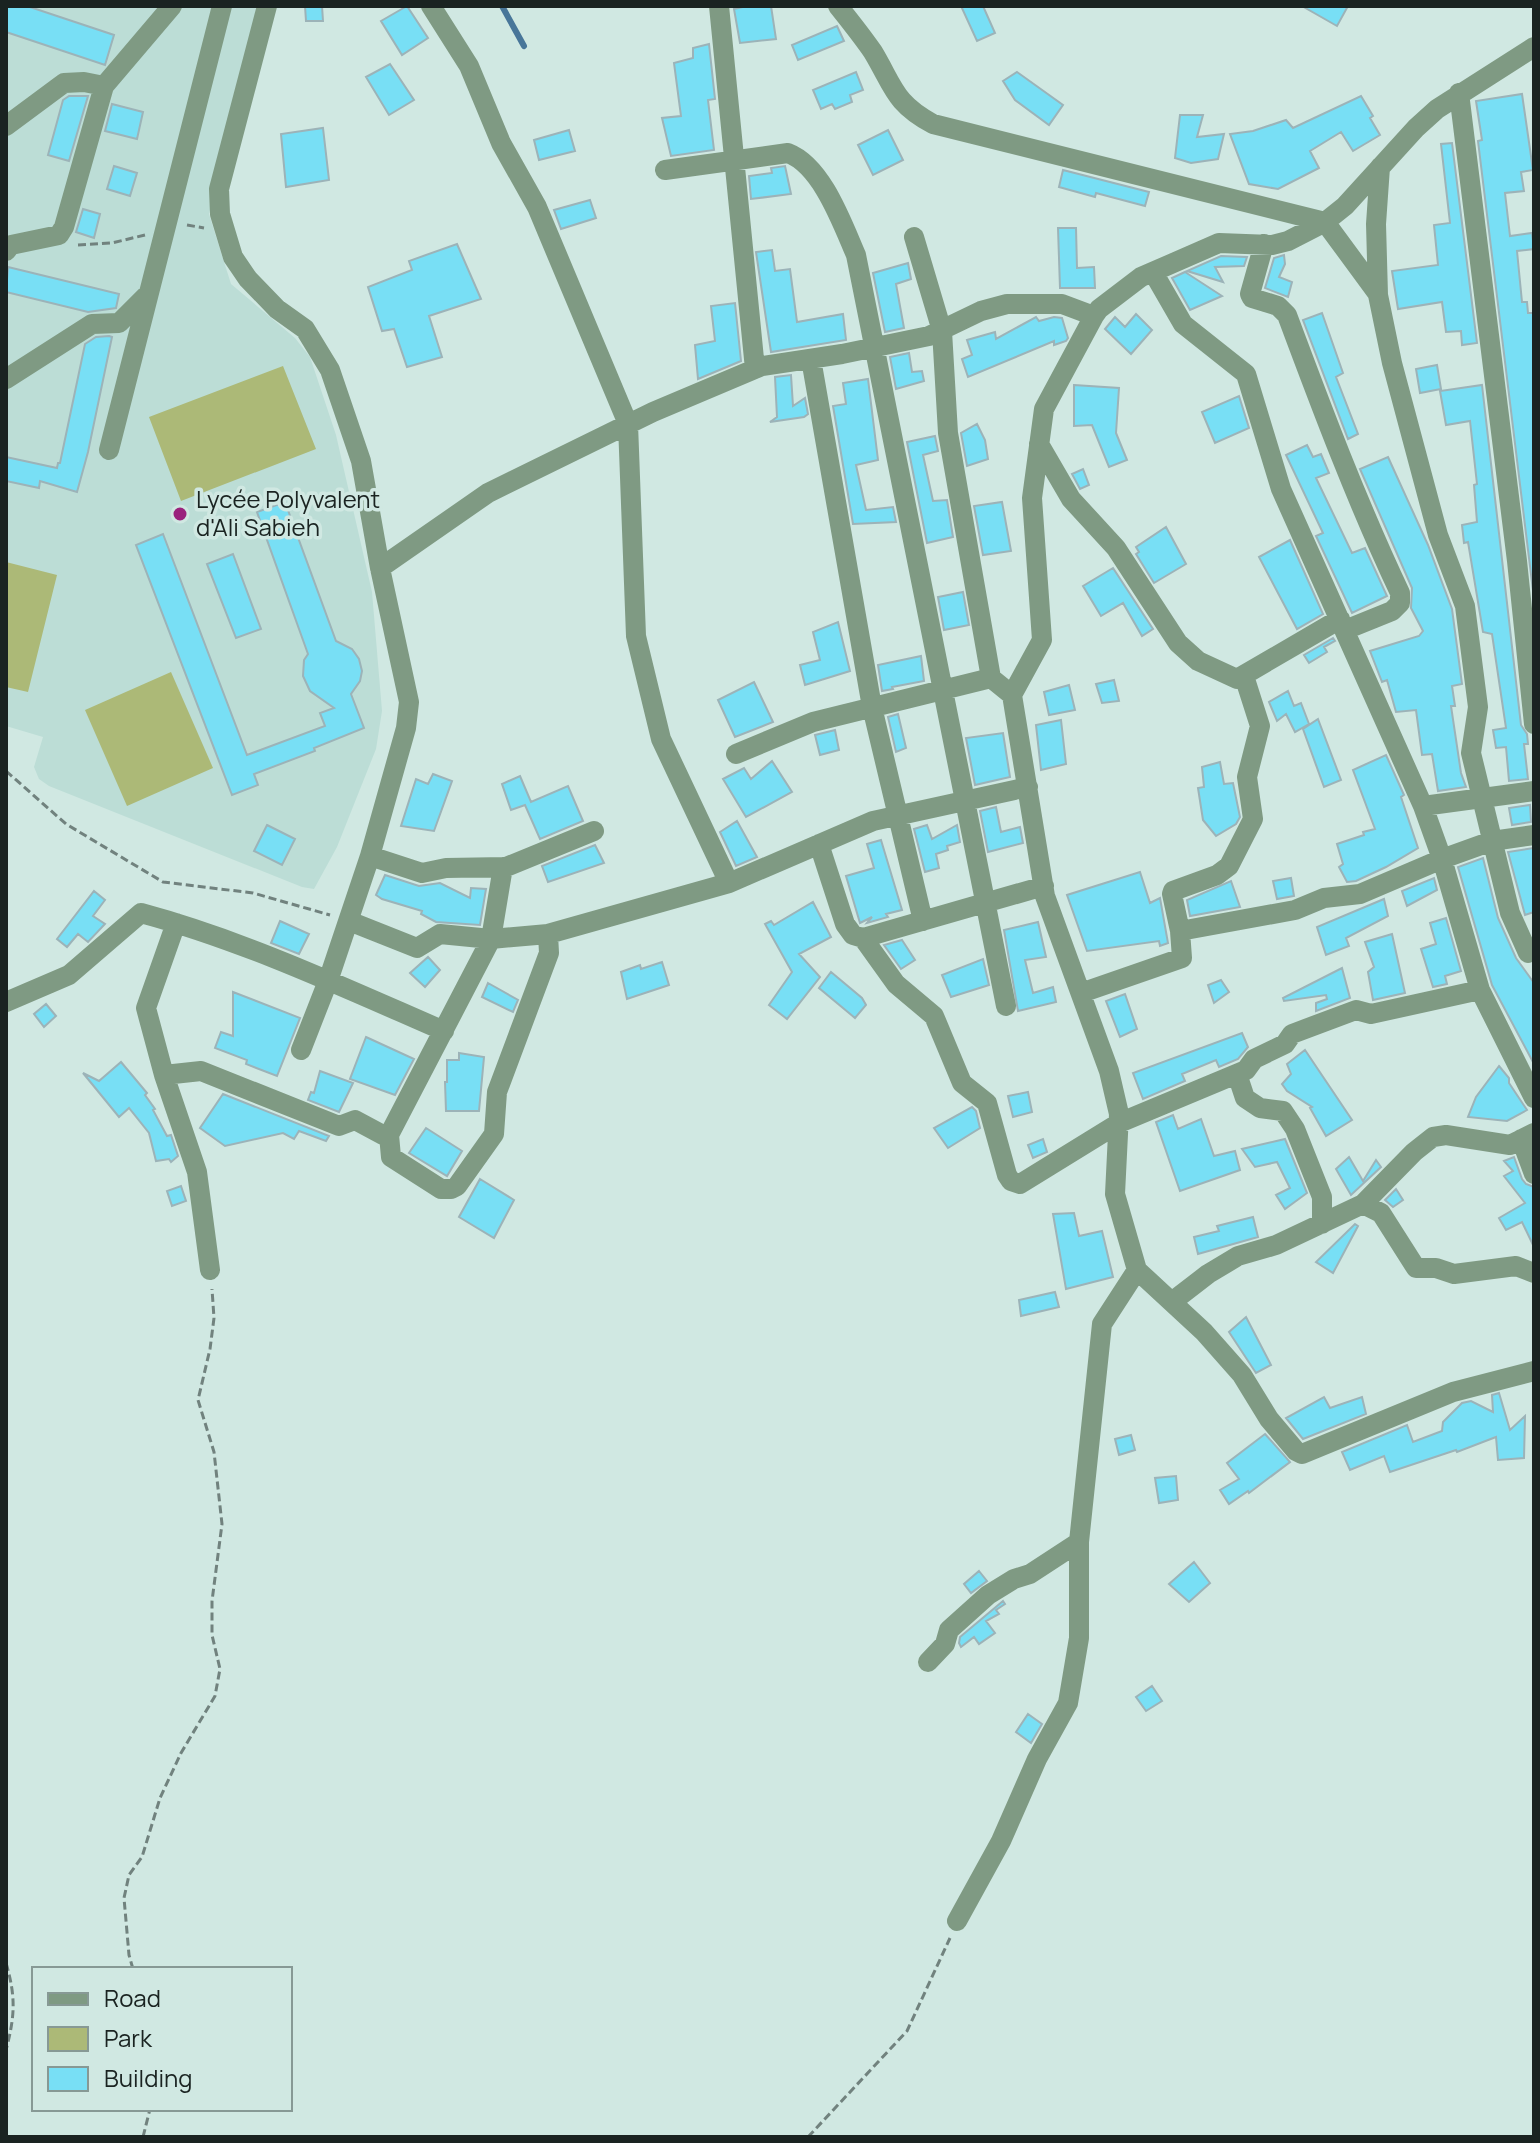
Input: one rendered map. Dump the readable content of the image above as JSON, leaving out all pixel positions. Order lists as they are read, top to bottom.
{
  "places": ["Lycée Polyvalent d'Ali Sabieh"],
  "legend": ["Road", "Park", "Building"]
}
